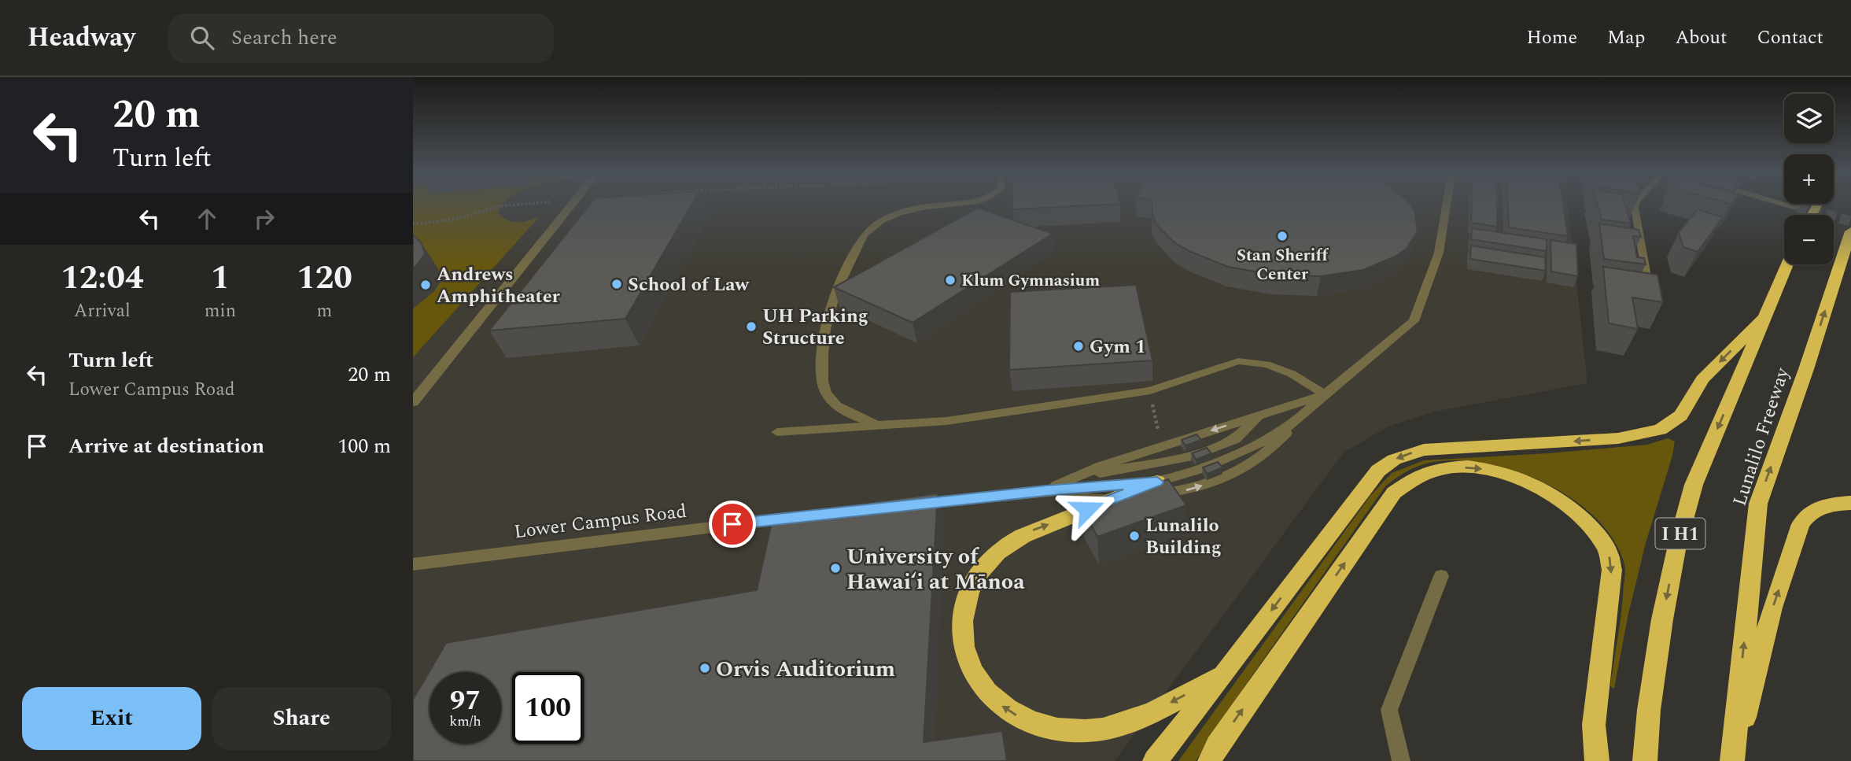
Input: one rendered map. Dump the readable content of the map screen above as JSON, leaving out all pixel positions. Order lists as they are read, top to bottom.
{
  "streets": {
    "highway": ["Lunalilo Freeway", "I H1"],
    "lane": ["Lower Campus Road"]
  },
  "places": [
    "Stan Sheriff Center",
    "Klum Gymnasium",
    "School of Law",
    "Andrews Amphitheater",
    "UH Parking Structure",
    "Gym 1",
    "Lunalilo Building",
    "University of Hawaiʻi at Mānoa",
    "Orvis Auditorium"
  ],
  "page": {
    "header": "Headway",
    "search": "Search here",
    "nav": [
      "Home",
      "Map",
      "About",
      "Contact"
    ],
    "turn": ["20 m", "Turn left"],
    "map_buttons": ["+", "−"],
    "eta": [
      "12:04",
      "Arrival",
      "1",
      "min",
      "120",
      "m"
    ],
    "list": [
      {
        "name": "Turn left",
        "note": "Lower Campus Road",
        "value": "20 m"
      },
      {
        "name": "Arrive at destination",
        "value": "100 m"
      }
    ],
    "speed": "97 km/h",
    "limit": "100",
    "buttons": ["Exit", "Share"]
  }
}
